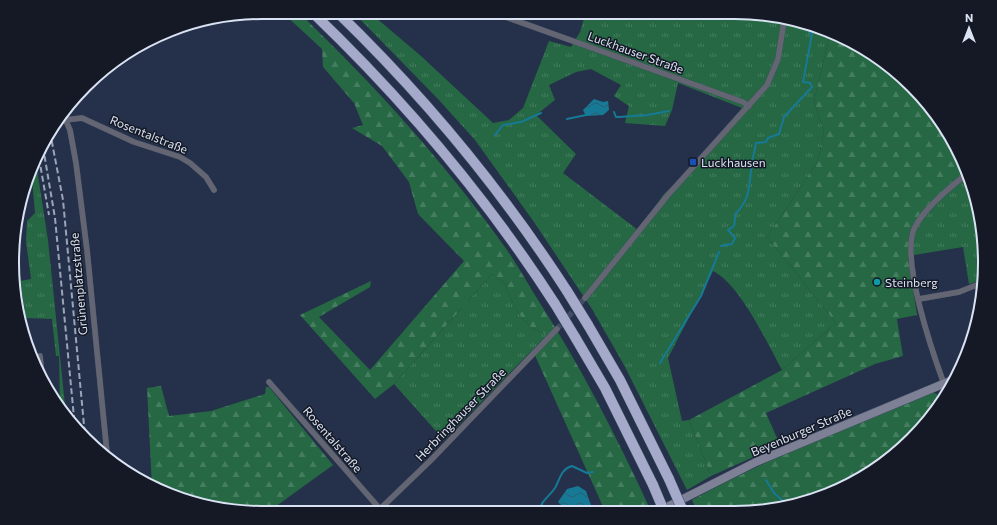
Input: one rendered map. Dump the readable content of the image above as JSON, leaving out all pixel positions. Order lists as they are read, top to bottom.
{
  "streets": {
    "main road": ["Beyenburger Straße"],
    "street": [
      "Luckhauser Straße",
      "Rosentalstraße",
      "Grünenplatzstraße",
      "Herbringhauser Straße"
    ]
  },
  "places": {
    "transit": ["Luckhausen"],
    "other": ["Steinberg"]
  },
  "north": "top"
}
